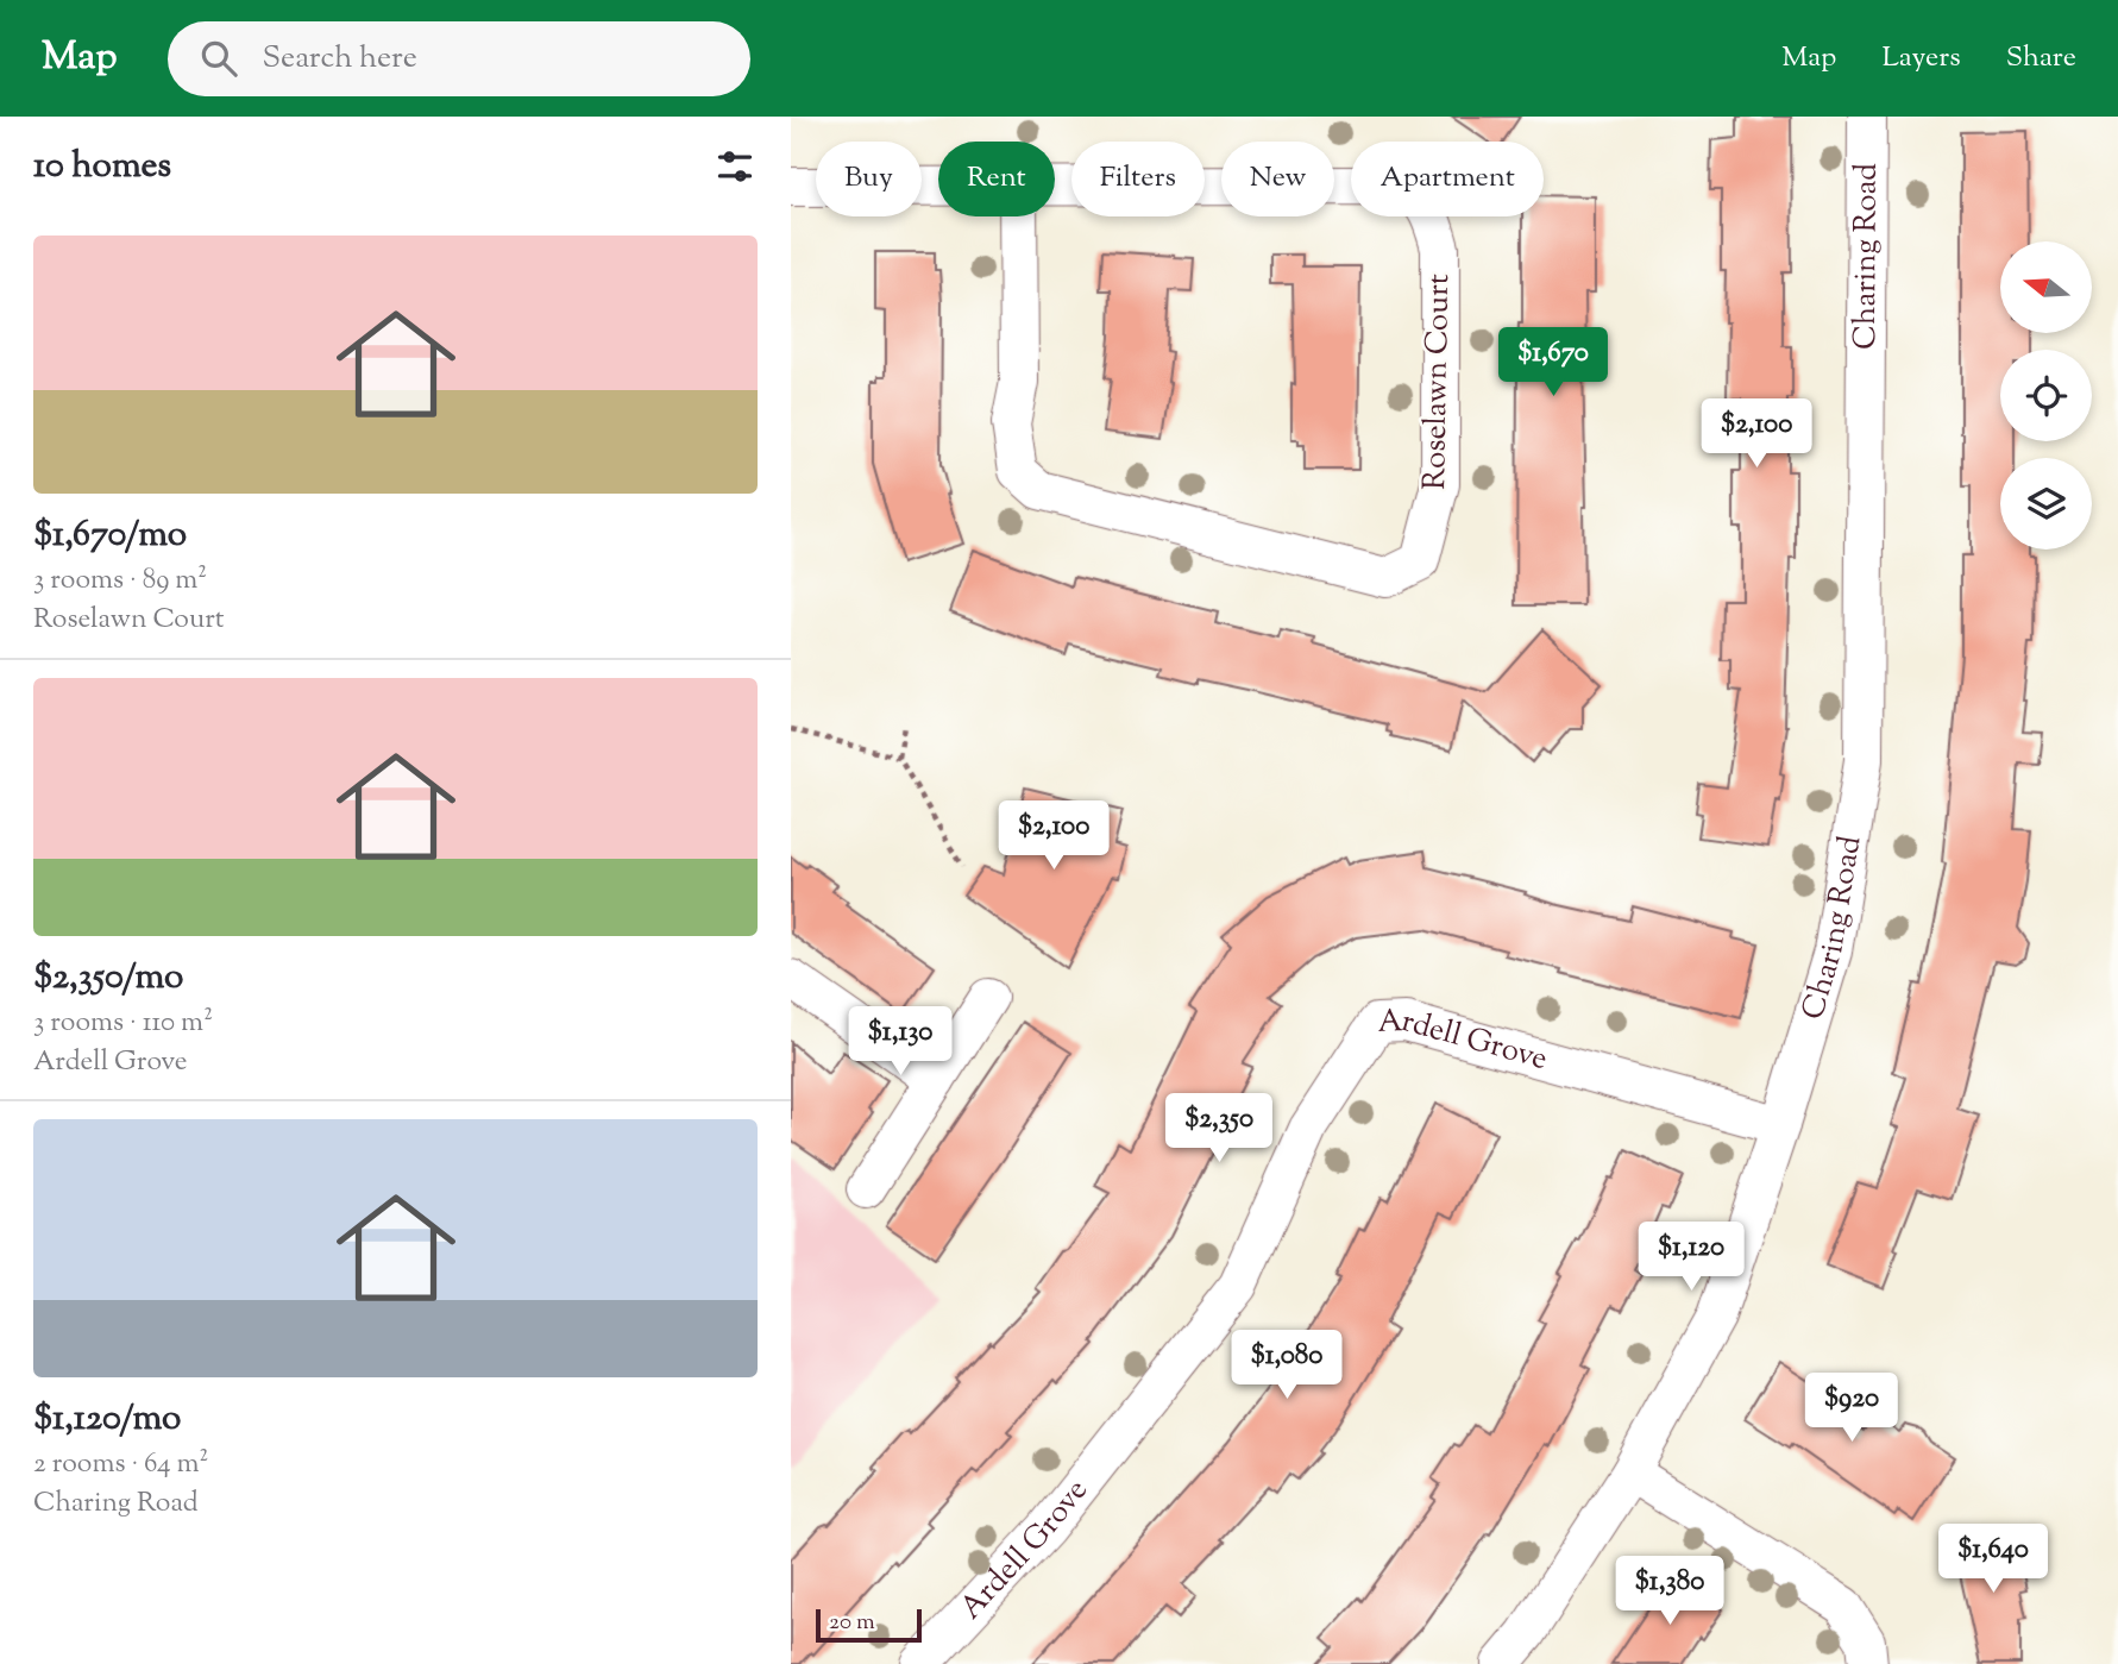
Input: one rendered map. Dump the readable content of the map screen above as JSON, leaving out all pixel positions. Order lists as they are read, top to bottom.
{
  "streets": {
    "street": ["Charing Road", "Roselawn Court", "Ardell Grove"]
  },
  "crossings": [
    ["Charing Road", "Ardell Grove"]
  ],
  "scale_bar": "20 m",
  "north": "left",
  "page": {
    "header": "Map",
    "search": "Search here",
    "nav": ["Map", "Layers", "Share"],
    "heading": "10 homes",
    "chip": [
      "Buy",
      "Rent",
      "Filters",
      "New",
      "Apartment"
    ],
    "list": [
      {
        "name": "$1,670/mo",
        "note": "3 rooms · 89 m² · Roselawn Court"
      },
      {
        "name": "$2,350/mo",
        "note": "3 rooms · 110 m² · Ardell Grove"
      },
      {
        "name": "$1,120/mo",
        "note": "2 rooms · 64 m² · Charing Road"
      }
    ],
    "price": [
      "$1,670",
      "$2,100",
      "$2,100",
      "$1,130",
      "$2,350",
      "$1,120",
      "$1,080",
      "$920",
      "$1,640",
      "$1,380"
    ],
    "scale": "20 m"
  }
}
